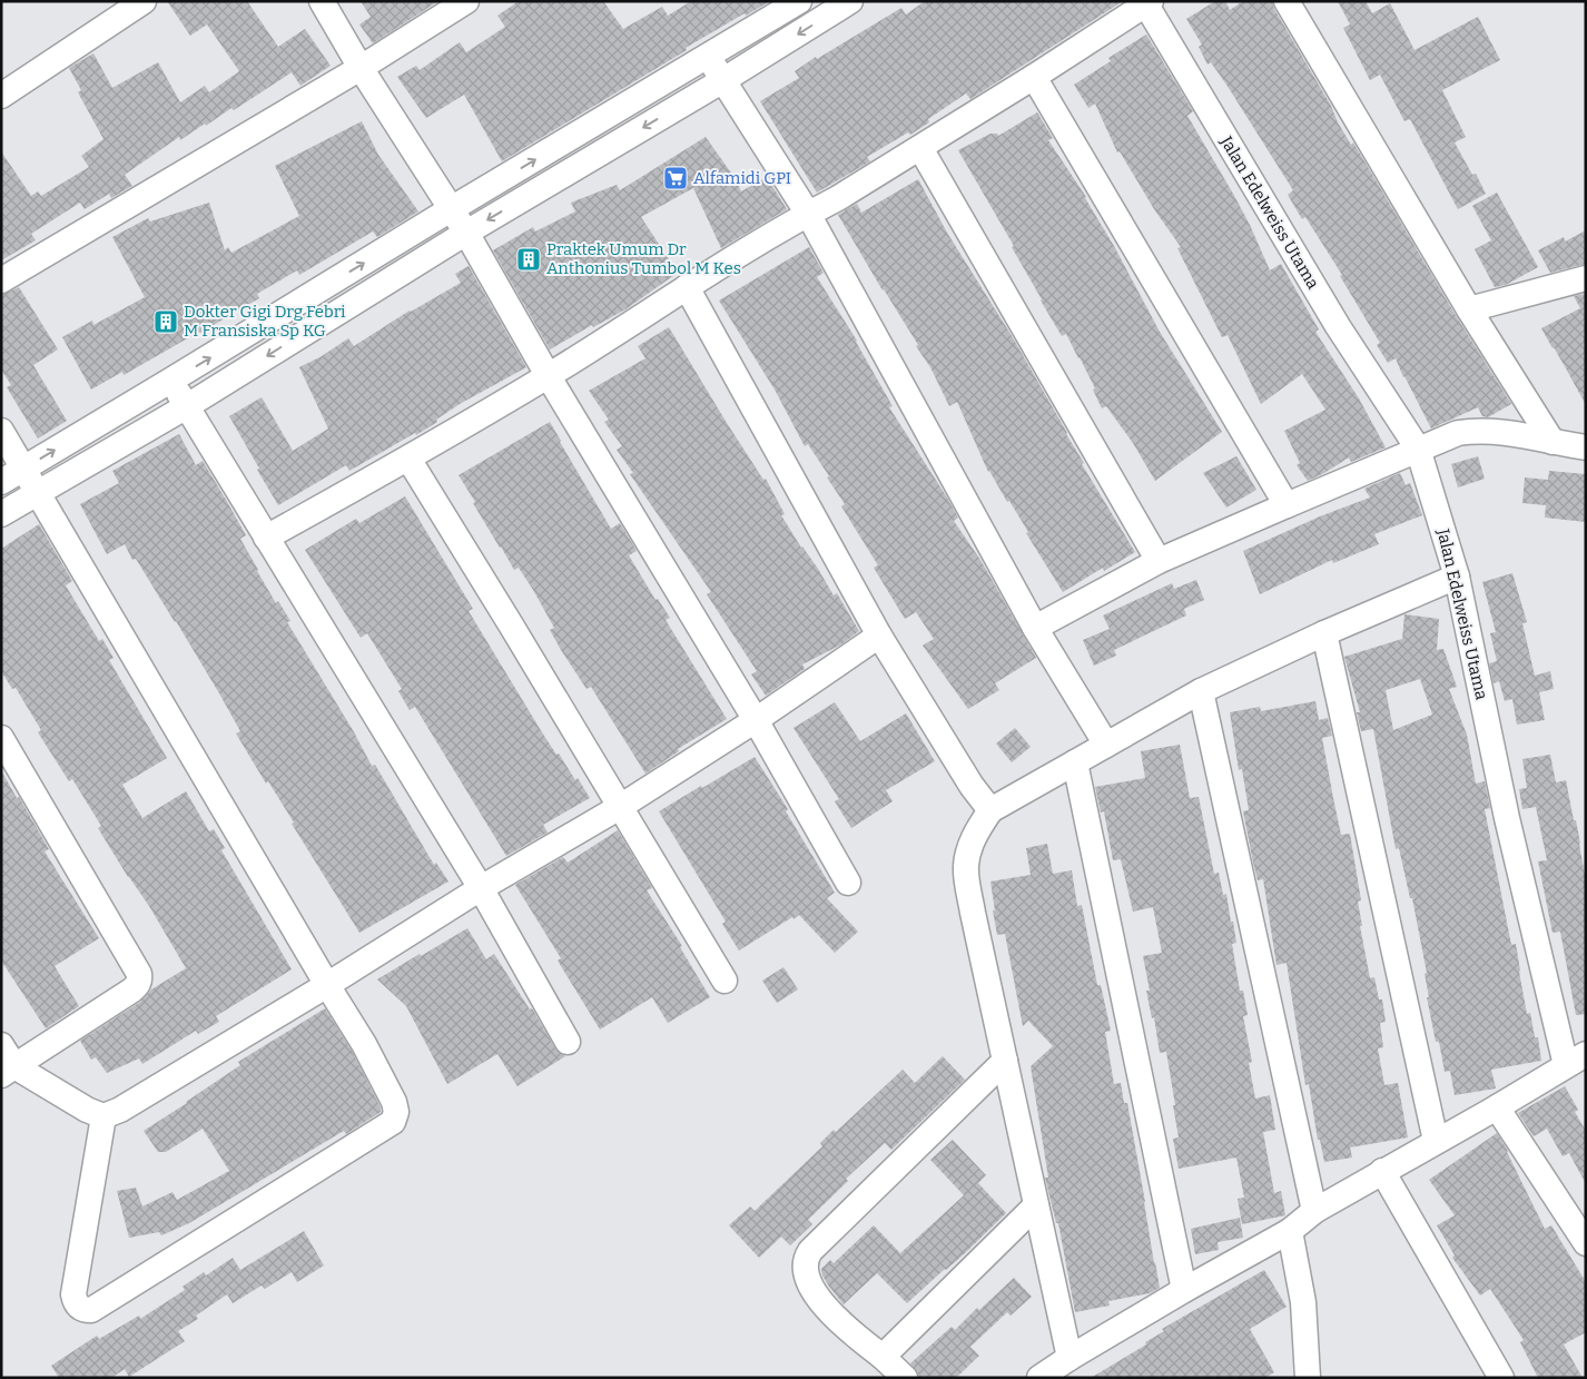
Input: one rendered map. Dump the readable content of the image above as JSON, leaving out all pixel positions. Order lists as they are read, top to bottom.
{
  "streets": {
    "street": ["Jalan Edelweiss Utama"]
  },
  "places": {
    "supermarket": ["Alfamidi GPI"],
    "building": ["Praktek Umum Dr Anthonius Tumbol M Kes", "Dokter Gigi Drg Febri M Fransiska Sp KG"]
  }
}
